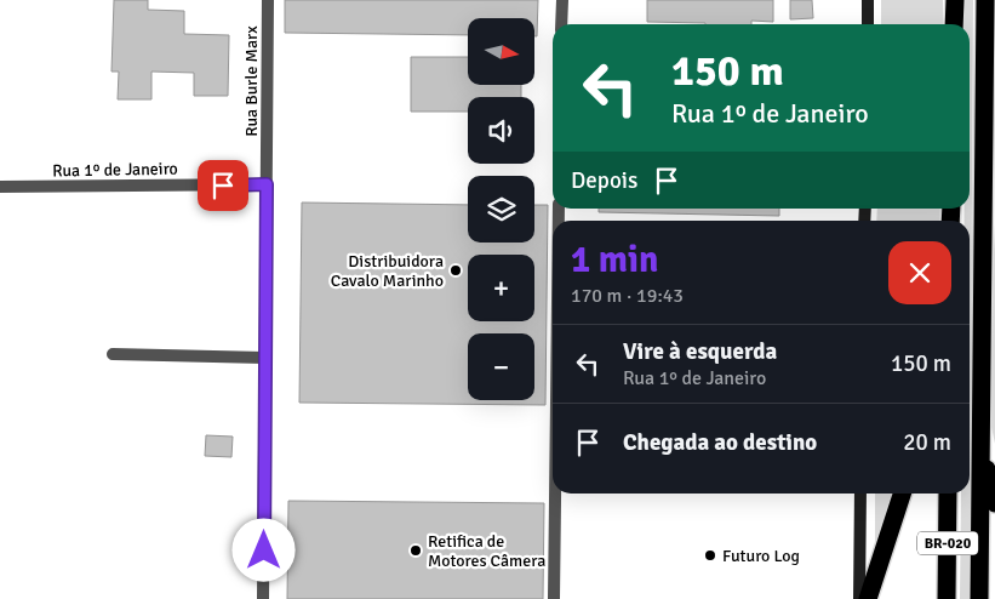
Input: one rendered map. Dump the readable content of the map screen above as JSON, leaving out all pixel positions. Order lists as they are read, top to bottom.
{
  "streets": {
    "highway": ["BR-020"],
    "street": ["Rua Burle Marx", "Rua 1º de Janeiro"]
  },
  "crossings": [
    ["Rua Burle Marx", "Rua 1º de Janeiro"]
  ],
  "places": ["Distribuidora Cavalo Marinho", "Retifica de Motores Câmera", "Futuro Log"],
  "north": "right",
  "page": {
    "map_buttons": ["+", "−"],
    "turn": ["150 m", "Rua 1º de Janeiro"],
    "then": "Depois",
    "heading": ["1 min", "170 m · 19:43"],
    "list": [
      {
        "name": "Vire à esquerda",
        "note": "Rua 1º de Janeiro",
        "value": "150 m"
      },
      {
        "name": "Chegada ao destino",
        "value": "20 m"
      }
    ]
  }
}
